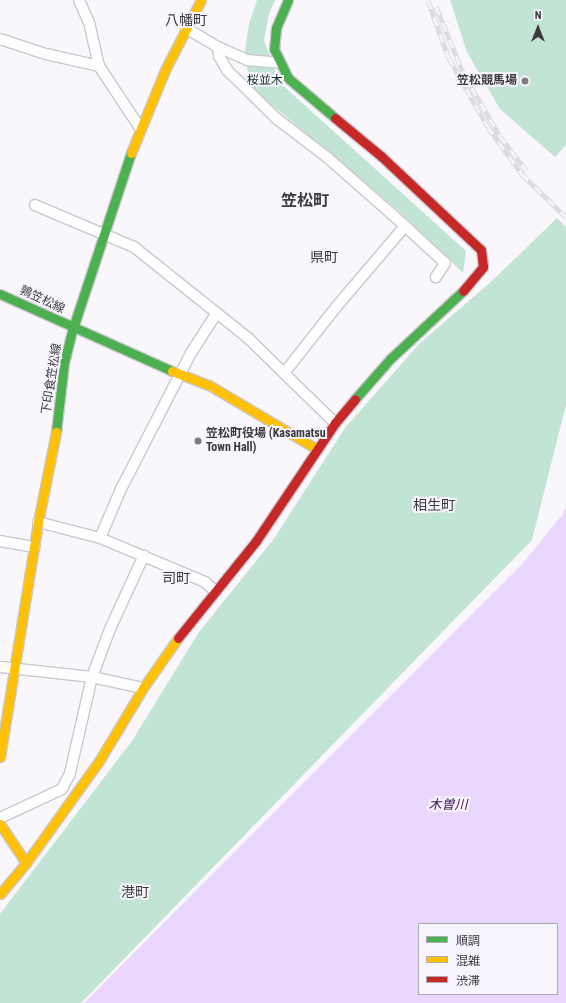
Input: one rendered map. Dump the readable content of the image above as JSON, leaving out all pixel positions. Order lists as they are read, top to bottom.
{
  "streets": {
    "street": ["鶉笠松線", "下印食笠松線"]
  },
  "crossings": [
    ["鶉笠松線", "下印食笠松線"]
  ],
  "districts": [
    "八幡町",
    "笠松町",
    "県町",
    "相生町",
    "司町",
    "港町"
  ],
  "water": ["木曽川"],
  "parks": ["桜並木"],
  "places": ["笠松競馬場", "笠松町役場 (Kasamatsu Town Hall)"],
  "legend": ["順調", "混雑", "渋滞"],
  "north": "top"
}
